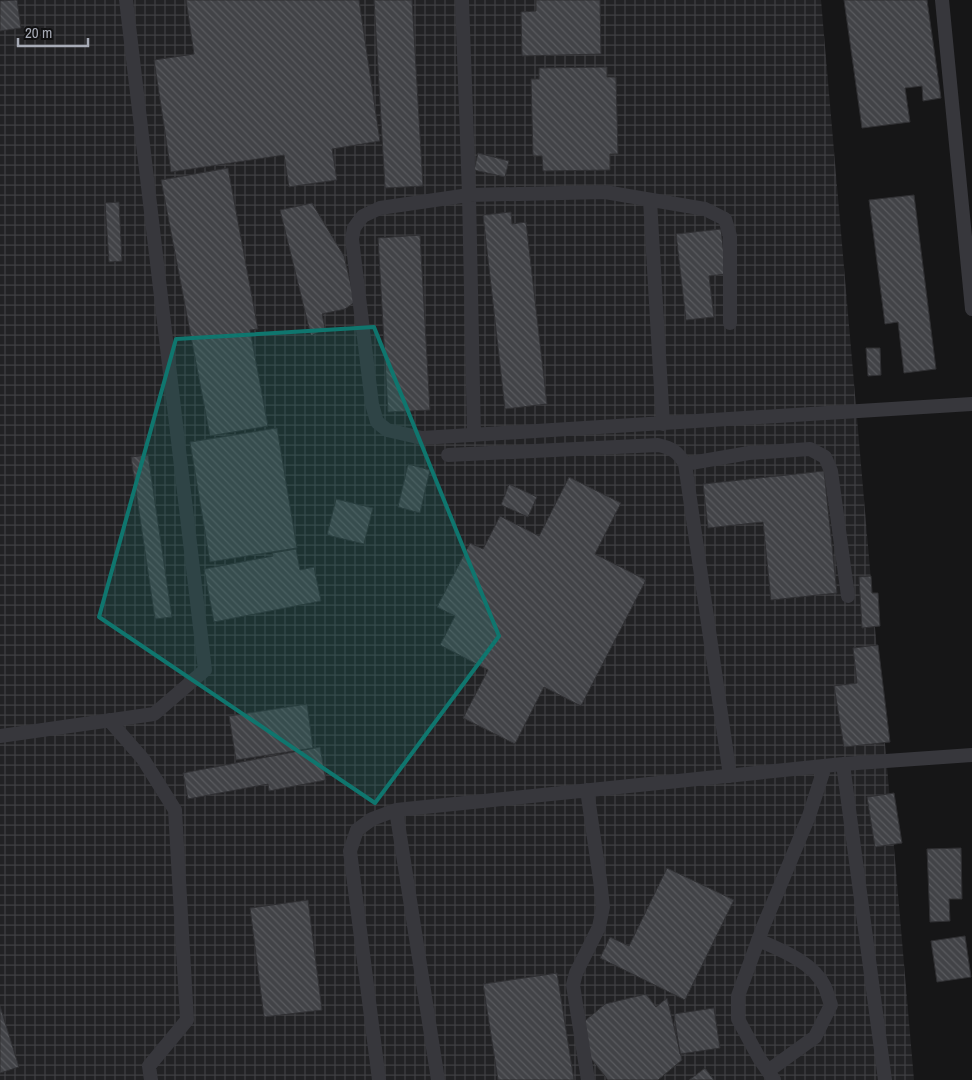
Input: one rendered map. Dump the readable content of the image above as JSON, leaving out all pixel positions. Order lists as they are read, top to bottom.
{
  "scale_bar": "20 m"
}
